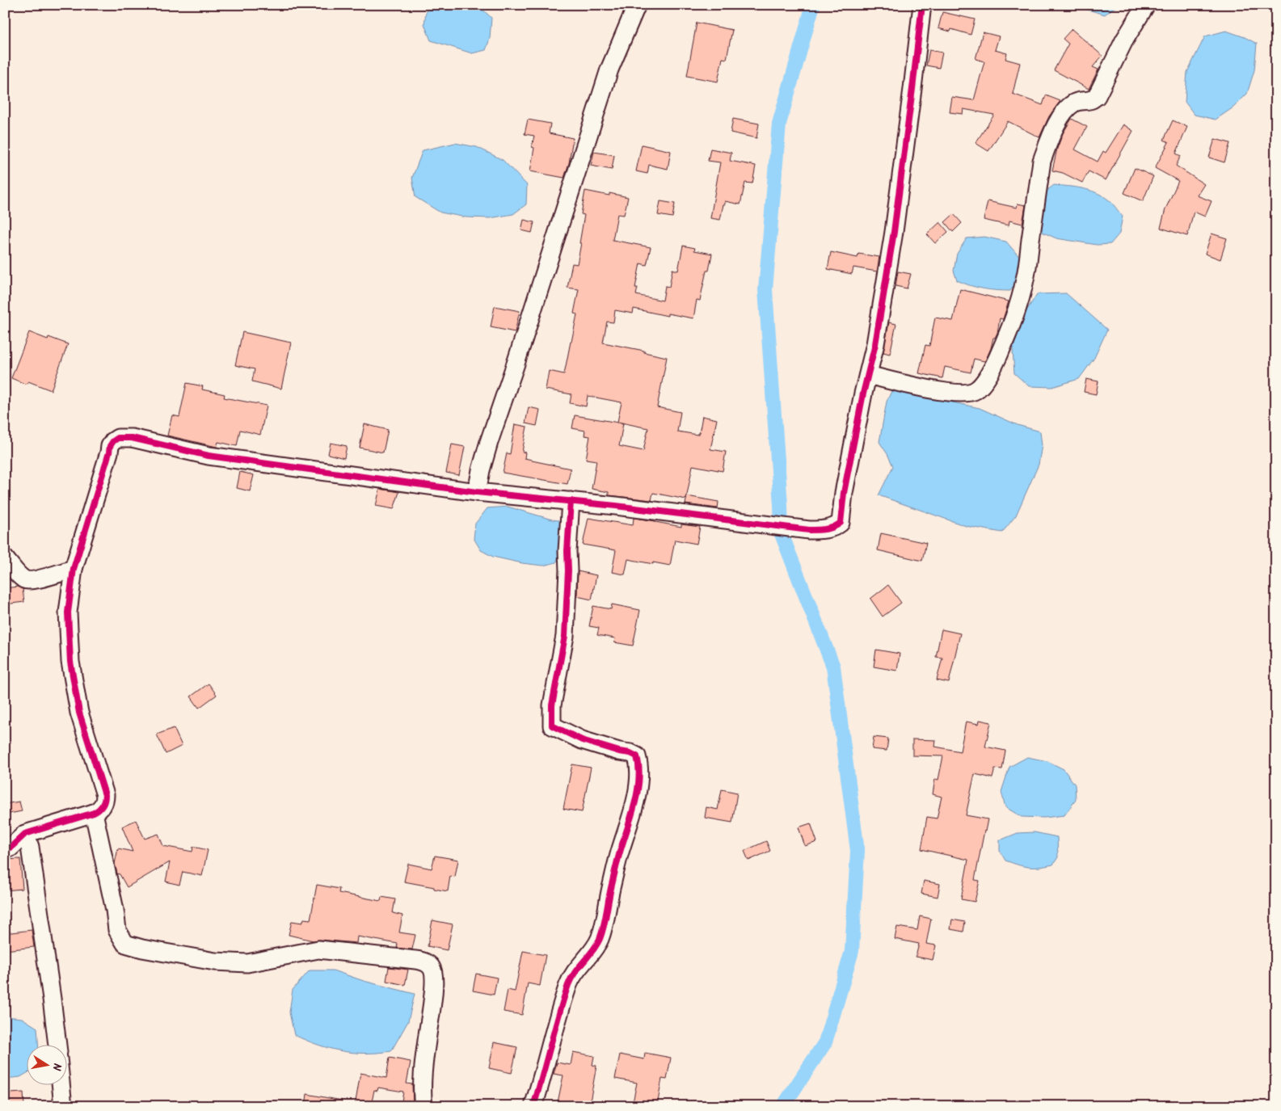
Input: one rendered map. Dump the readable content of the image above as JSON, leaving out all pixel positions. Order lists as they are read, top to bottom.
{
  "north": "right"
}
